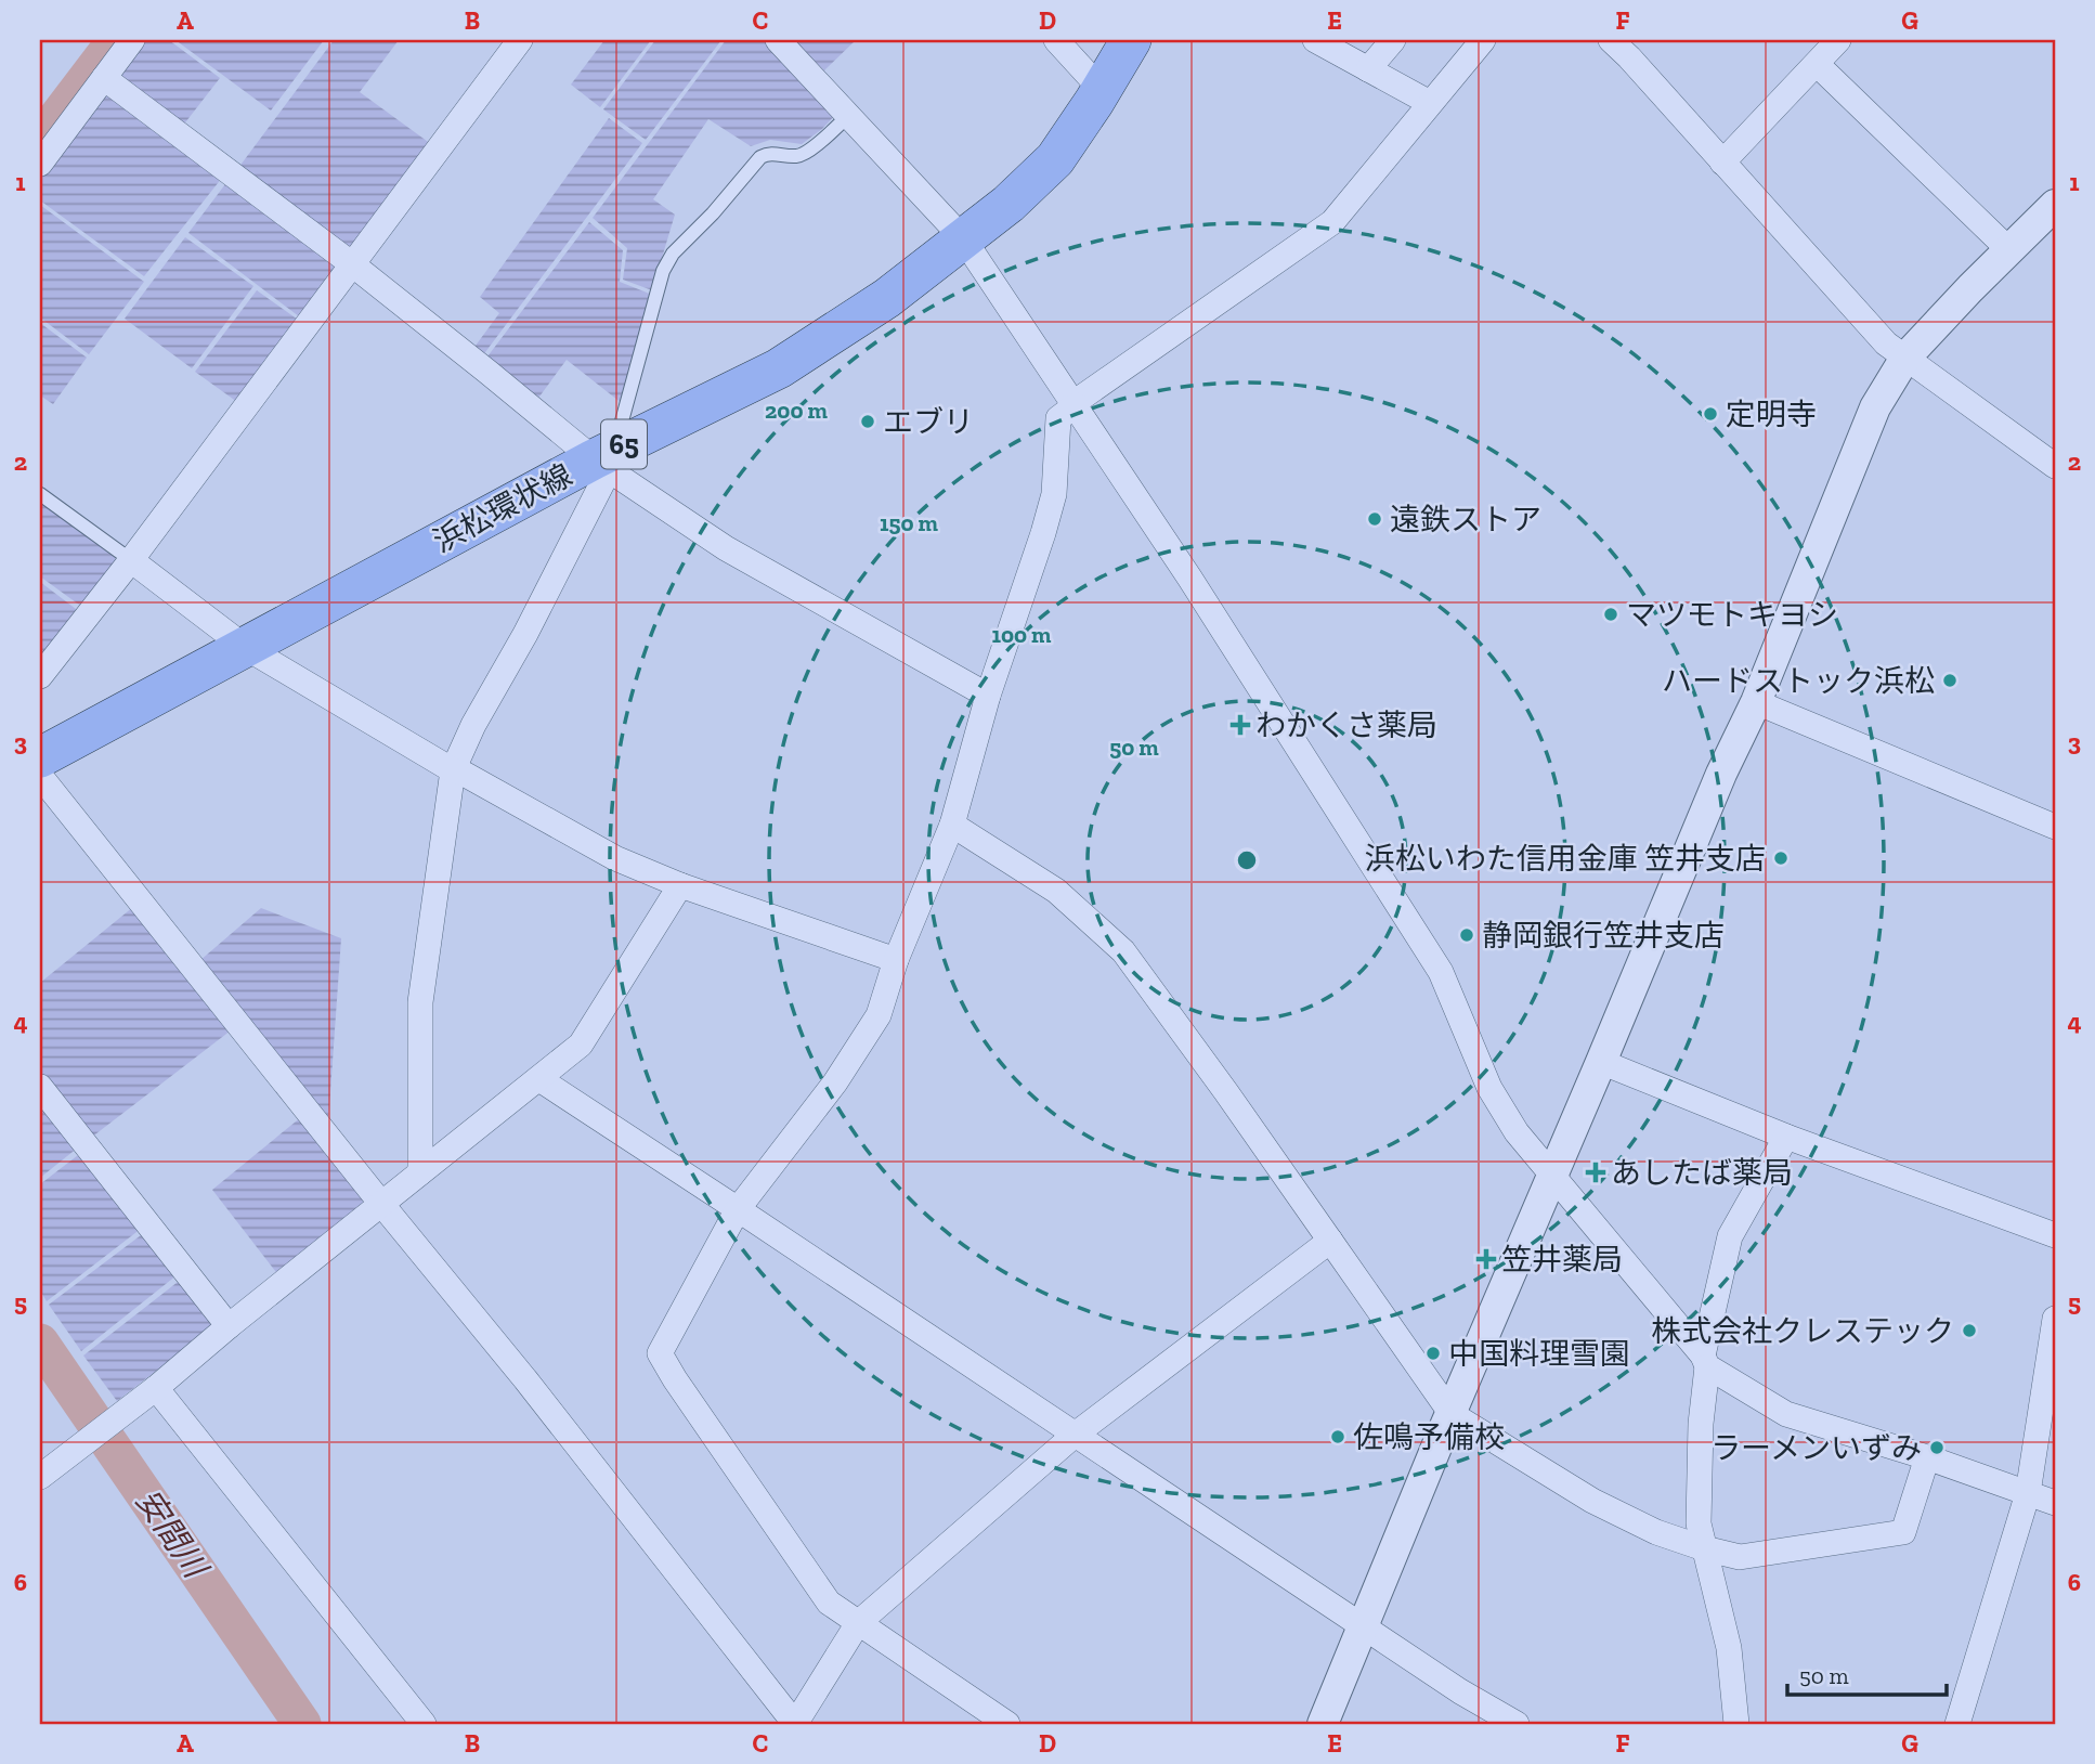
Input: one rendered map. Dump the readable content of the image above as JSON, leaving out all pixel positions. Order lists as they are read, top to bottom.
{
  "streets": {
    "main road": ["65", "浜松環状線"]
  },
  "water": ["安間川"],
  "places": {
    "other": [
      "定明寺",
      "エブリ",
      "遠鉄ストア",
      "マツモトキヨシ",
      "ハードストック浜松",
      "浜松いわた信用金庫 笠井支店",
      "静岡銀行笠井支店",
      "株式会社クレステック",
      "中国料理雪園",
      "佐鳴予備校",
      "ラーメンいずみ"
    ],
    "health": ["わかくさ薬局", "あしたば薬局", "笠井薬局"]
  },
  "scale_bar": "50 m",
  "grid": {
    "columns": [
      "A",
      "B",
      "C",
      "D",
      "E",
      "F",
      "G"
    ],
    "rows": [
      "1",
      "2",
      "3",
      "4",
      "5",
      "6"
    ]
  },
  "rings": [
    "200 m",
    "150 m",
    "100 m",
    "50 m"
  ]
}
